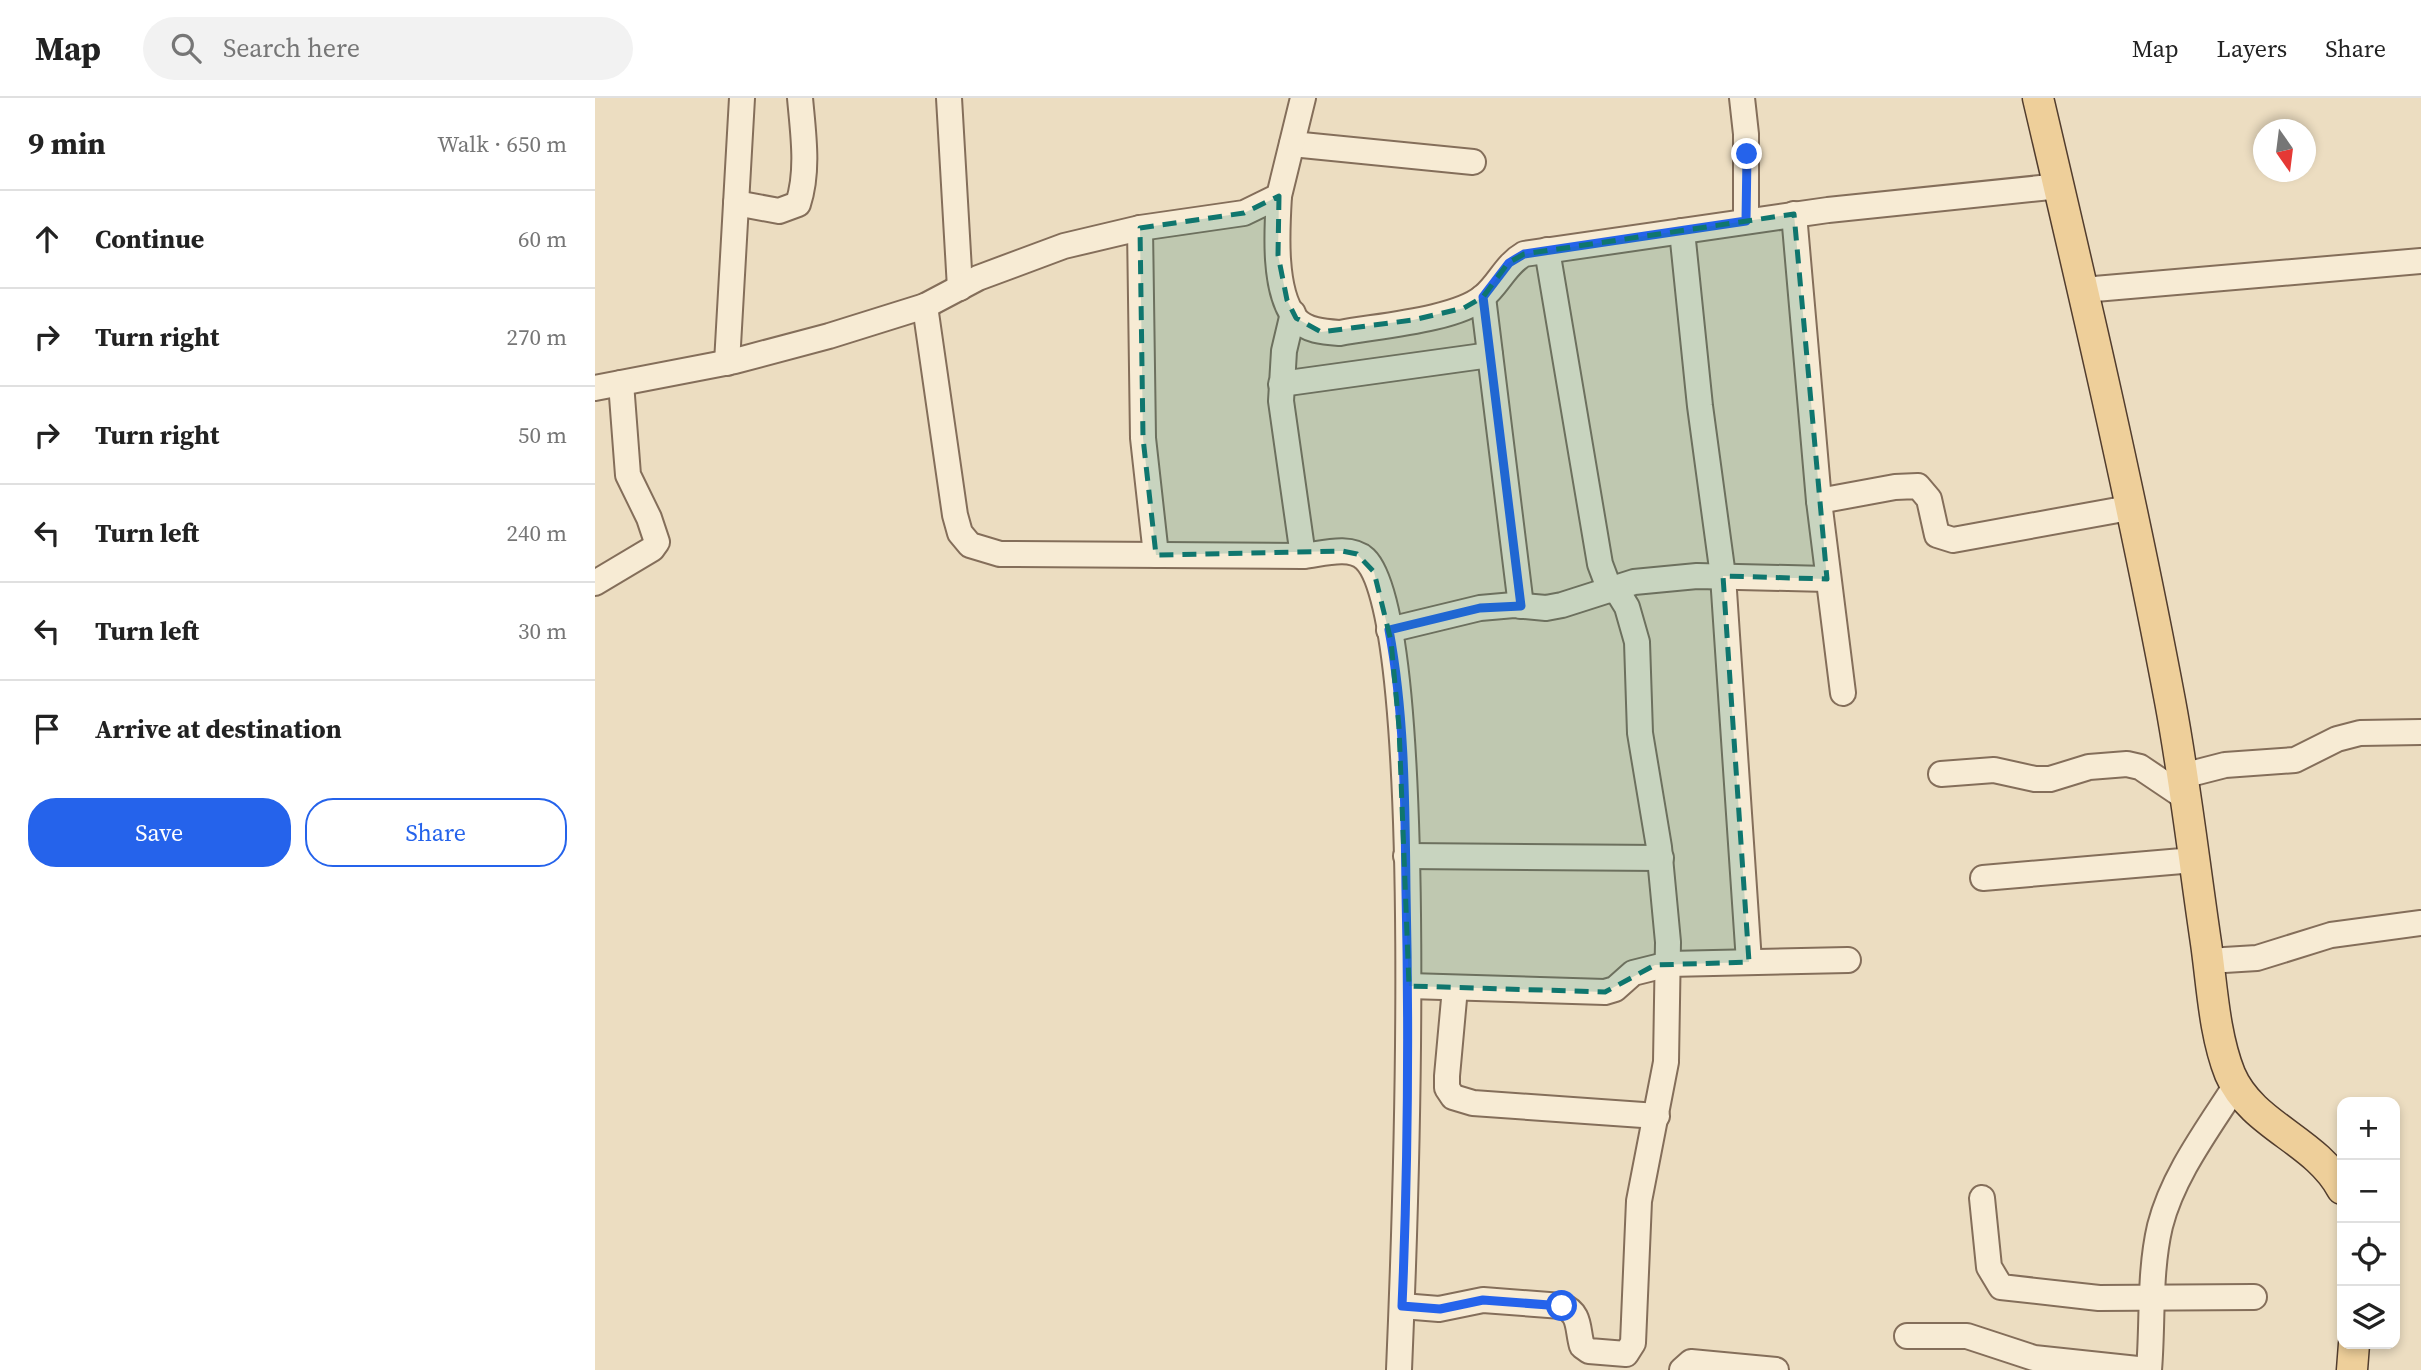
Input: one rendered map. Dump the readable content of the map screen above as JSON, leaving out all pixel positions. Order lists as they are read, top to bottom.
{
  "north": "bottom",
  "page": {
    "header": "Map",
    "search": "Search here",
    "nav": ["Map", "Layers", "Share"],
    "heading": ["9 min", "Walk · 650 m"],
    "list": [
      ["Continue", "60 m"],
      ["Turn right", "270 m"],
      ["Turn right", "50 m"],
      ["Turn left", "240 m"],
      ["Turn left", "30 m"],
      "Arrive at destination"
    ],
    "buttons": ["Save", "Share"],
    "map_buttons": ["+", "−"]
  }
}
